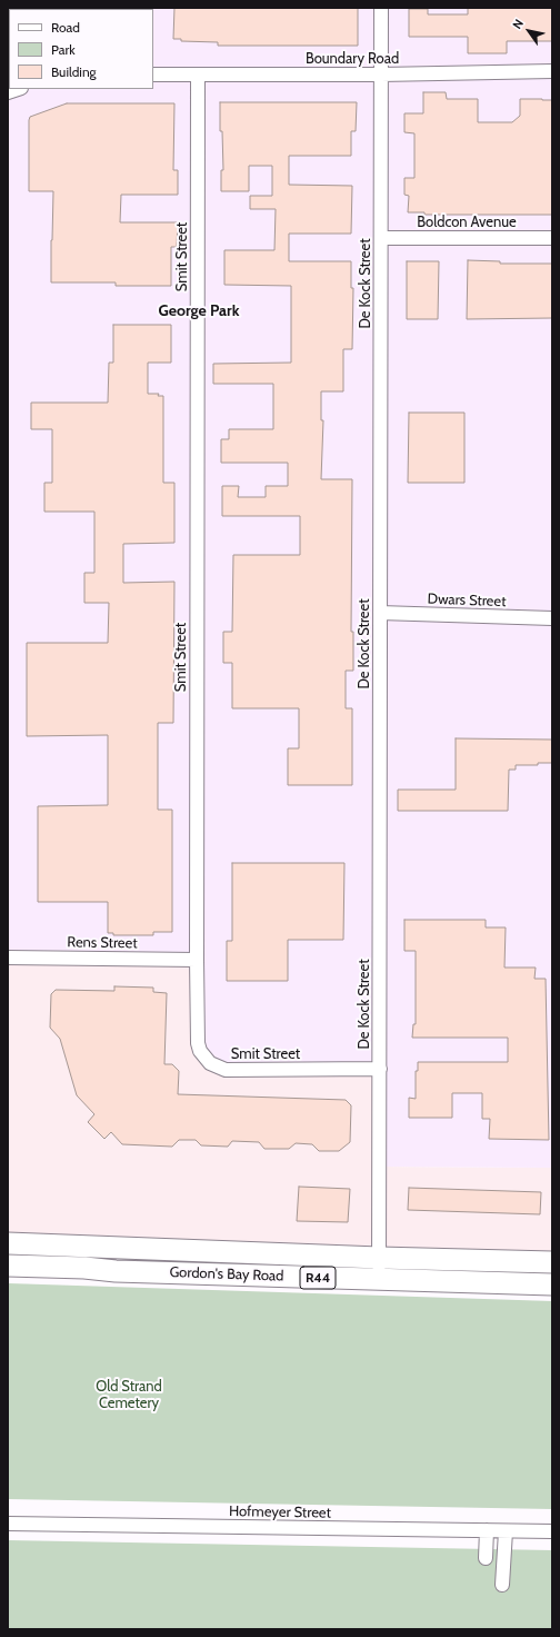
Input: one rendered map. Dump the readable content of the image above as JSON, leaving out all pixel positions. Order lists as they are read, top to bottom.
{
  "streets": {
    "main road": ["Gordon's Bay Road", "R44"],
    "street": [
      "Boundary Road",
      "Boldcon Avenue",
      "Smit Street",
      "De Kock Street",
      "Dwars Street",
      "Rens Street",
      "Hofmeyer Street"
    ]
  },
  "crossings": [
    ["Boundary Road", "Smit Street"],
    ["Boundary Road", "De Kock Street"],
    ["Boldcon Avenue", "De Kock Street"],
    ["Smit Street", "De Kock Street"],
    ["Smit Street", "Rens Street"],
    ["De Kock Street", "Dwars Street"],
    ["De Kock Street", "Gordon's Bay Road"]
  ],
  "districts": ["George Park"],
  "parks": ["Old Strand Cemetery"],
  "legend": ["Road", "Park", "Building"],
  "north": "top left"
}
